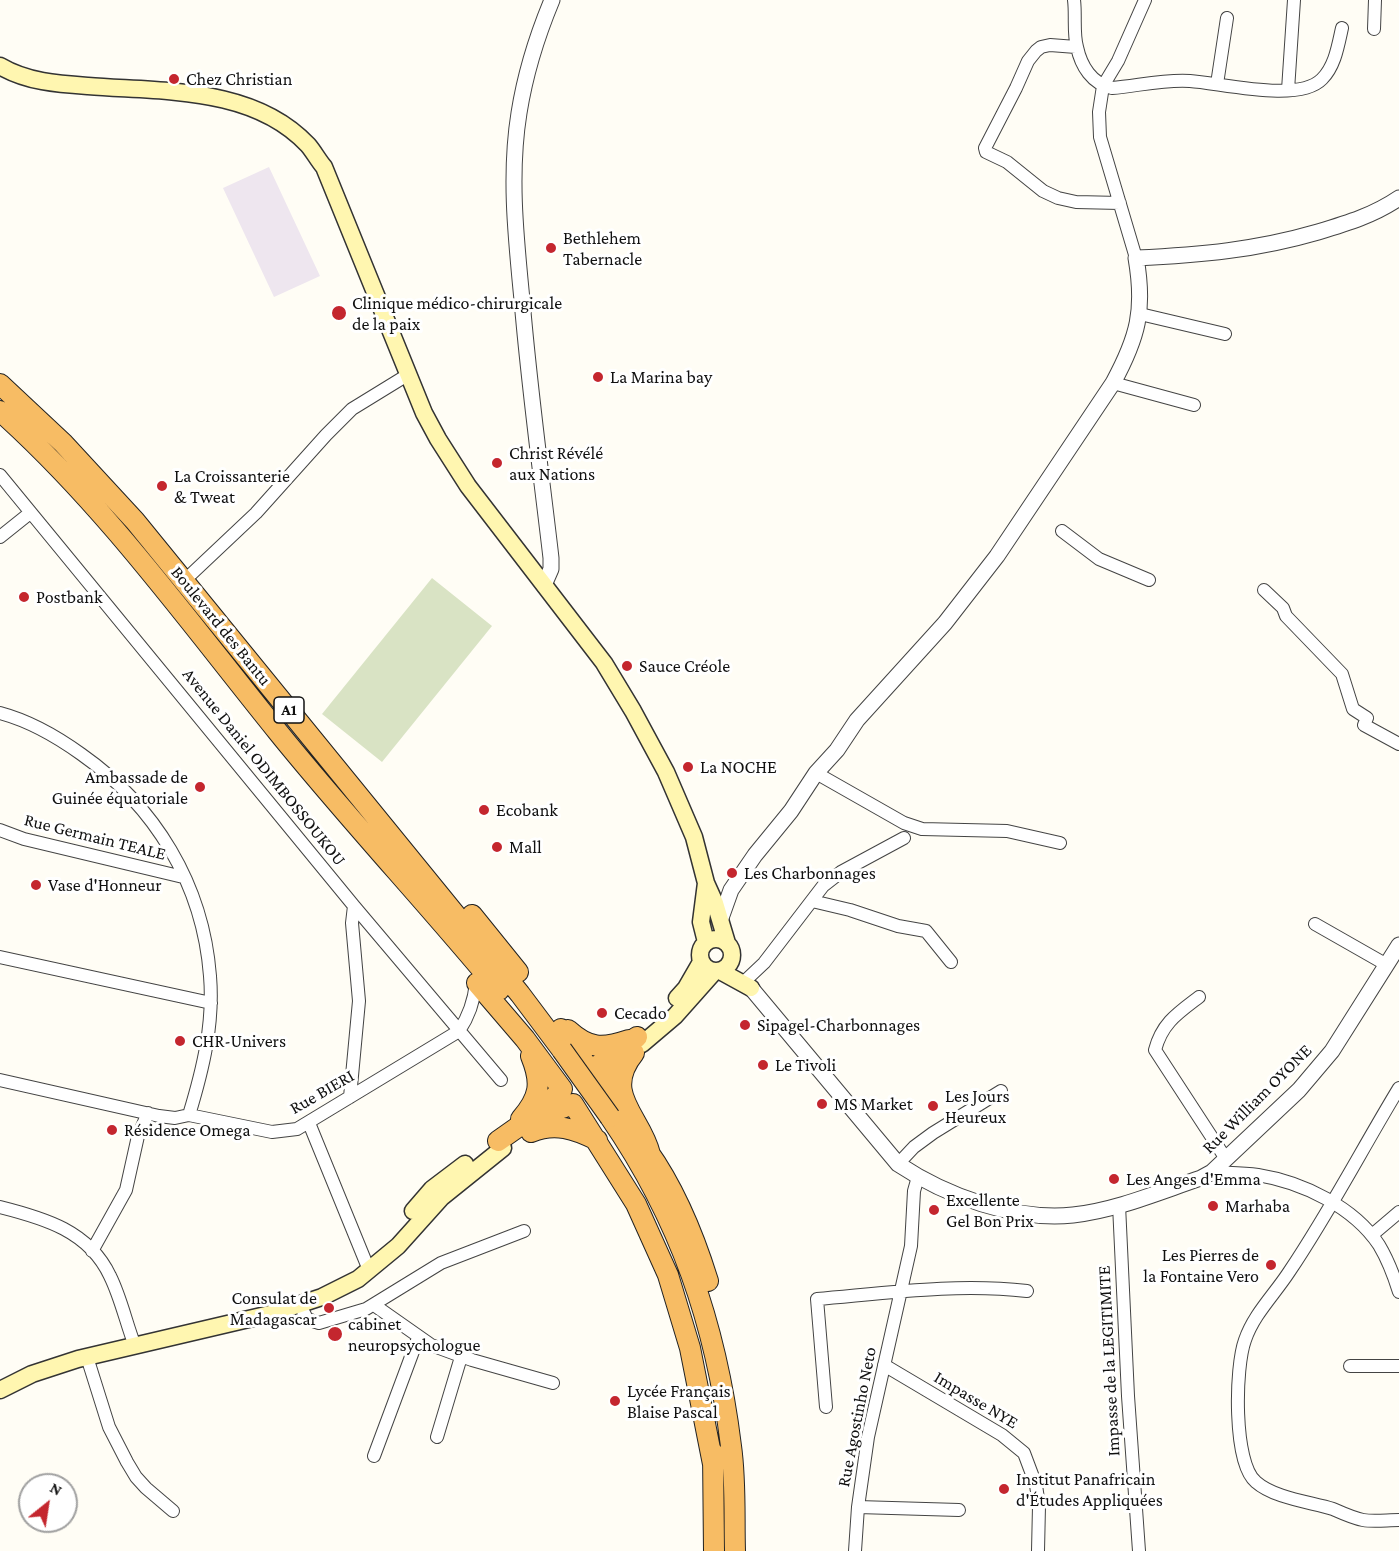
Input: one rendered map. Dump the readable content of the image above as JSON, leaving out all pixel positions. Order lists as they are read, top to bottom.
{
  "streets": {
    "highway": ["Boulevard des Bantu", "A1"],
    "street": [
      "Avenue Daniel ODIMBOSSOUKOU",
      "Rue Germain TEALE",
      "Rue BIERI",
      "Rue William OYONE",
      "Impasse de la LEGITIMITE",
      "Impasse NYE",
      "Rue Agostinho Neto"
    ]
  },
  "crossings": [
    ["Avenue Daniel ODIMBOSSOUKOU", "Rue BIERI"],
    ["Rue William OYONE", "Impasse de la LEGITIMITE"],
    ["Rue William OYONE", "Rue Agostinho Neto"],
    ["Impasse NYE", "Rue Agostinho Neto"]
  ],
  "places": [
    "Chez Christian",
    "Bethlehem Tabernacle",
    "Clinique médico-chirurgicale de la paix",
    "La Marina bay",
    "Christ Révélé aux Nations",
    "La Croissanterie & Tweat",
    "Postbank",
    "Sauce Créole",
    "La NOCHE",
    "Ambassade de Guinée équatoriale",
    "Ecobank",
    "Mall",
    "Les Charbonnages",
    "Vase d'Honneur",
    "Cecado",
    "Sipagel-Charbonnages",
    "CHR-Univers",
    "Le Tivoli",
    "MS Market",
    "Les Jours Heureux",
    "Résidence Omega",
    "Les Anges d'Emma",
    "Marhaba",
    "Excellente Gel Bon Prix",
    "Les Pierres de la Fontaine Vero",
    "Consulat de Madagascar",
    "cabinet neuropsychologue",
    "Lycée Français Blaise Pascal",
    "Institut Panafricain d'Études Appliquées"
  ],
  "north": "top right"
}
